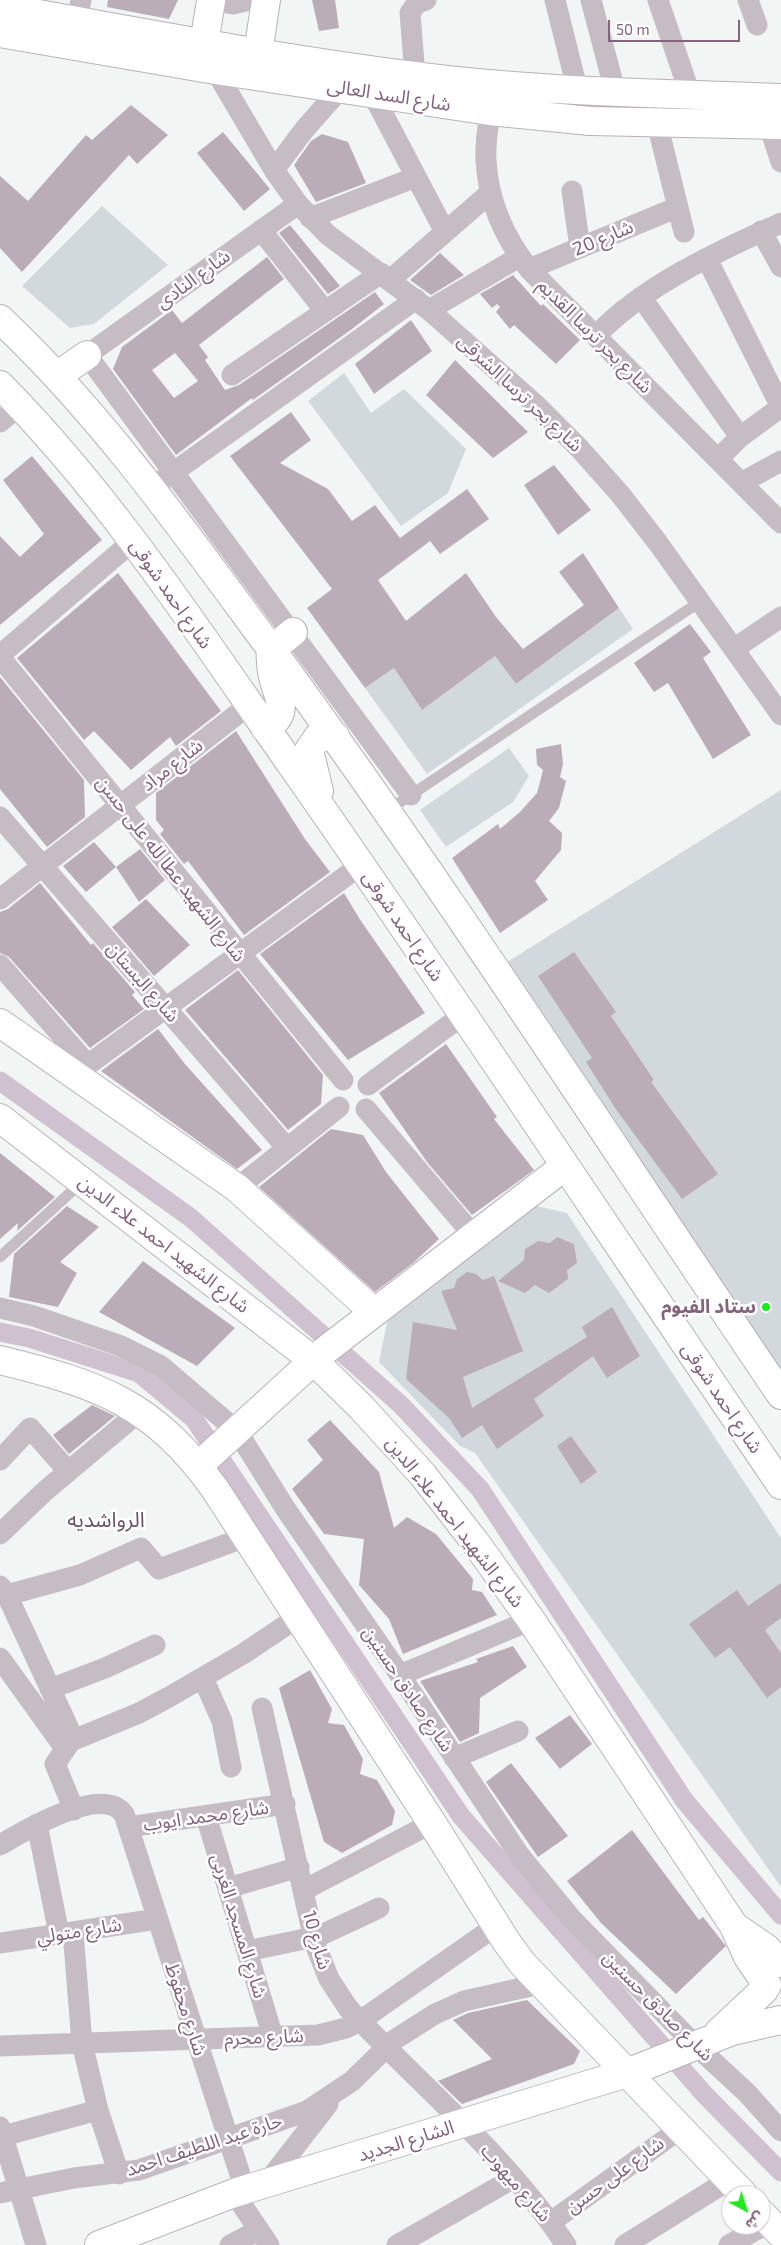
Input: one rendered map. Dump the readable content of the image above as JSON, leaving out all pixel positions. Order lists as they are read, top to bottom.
{
  "streets": {
    "main road": [
      "شارع السد العالى",
      "شارع احمد شوقى",
      "شارع الشهيد احمد علاء الدين",
      "الشارع الجديد"
    ],
    "street": [
      "شارع 20",
      "شارع النادى",
      "شارع بحر ترسا القديم",
      "شارع بحر ترسا الشرقى",
      "شارع مراد",
      "شارع الشهيد عطا لله على حسن",
      "شارع البستان",
      "شارع صادق حسنين",
      "شارع محمد ايوب",
      "شارع المسجد الغربى",
      "شارع متولي",
      "شارع 10",
      "شارع محفوظ",
      "شارع محرم",
      "حارة عبد اللطيف احمد",
      "شارع على حسن",
      "شارع ميهوب"
    ]
  },
  "crossings": [
    ["شارع السد العالى", "شارع بحر ترسا القديم"],
    ["شارع السد العالى", "شارع بحر ترسا الشرقى"],
    ["شارع 20", "شارع بحر ترسا القديم"],
    ["شارع 20", "شارع بحر ترسا الشرقى"],
    ["شارع النادى", "شارع بحر ترسا الشرقى"],
    ["شارع احمد شوقى", "شارع مراد"],
    ["شارع مراد", "شارع الشهيد عطا لله على حسن"],
    ["شارع مراد", "شارع البستان"],
    ["شارع الشهيد احمد علاء الدين", "الشارع الجديد"],
    ["شارع صادق حسنين", "الشارع الجديد"],
    ["شارع محمد ايوب", "شارع المسجد الغربى"],
    ["شارع محمد ايوب", "شارع 10"],
    ["شارع محمد ايوب", "شارع محفوظ"],
    ["شارع المسجد الغربى", "شارع محرم"],
    ["شارع متولي", "شارع محفوظ"],
    ["شارع 10", "شارع محرم"],
    ["شارع 10", "الشارع الجديد"],
    ["شارع 10", "حارة عبد اللطيف احمد"],
    ["شارع 10", "شارع ميهوب"],
    ["شارع محفوظ", "شارع محرم"],
    ["شارع محفوظ", "الشارع الجديد"],
    ["شارع محفوظ", "حارة عبد اللطيف احمد"],
    ["الشارع الجديد", "شارع ميهوب"],
    ["شارع على حسن", "شارع ميهوب"]
  ],
  "districts": ["الرواشديه"],
  "places": ["ستاد الفيوم"],
  "scale_bar": "50 m",
  "north": "bottom right"
}
